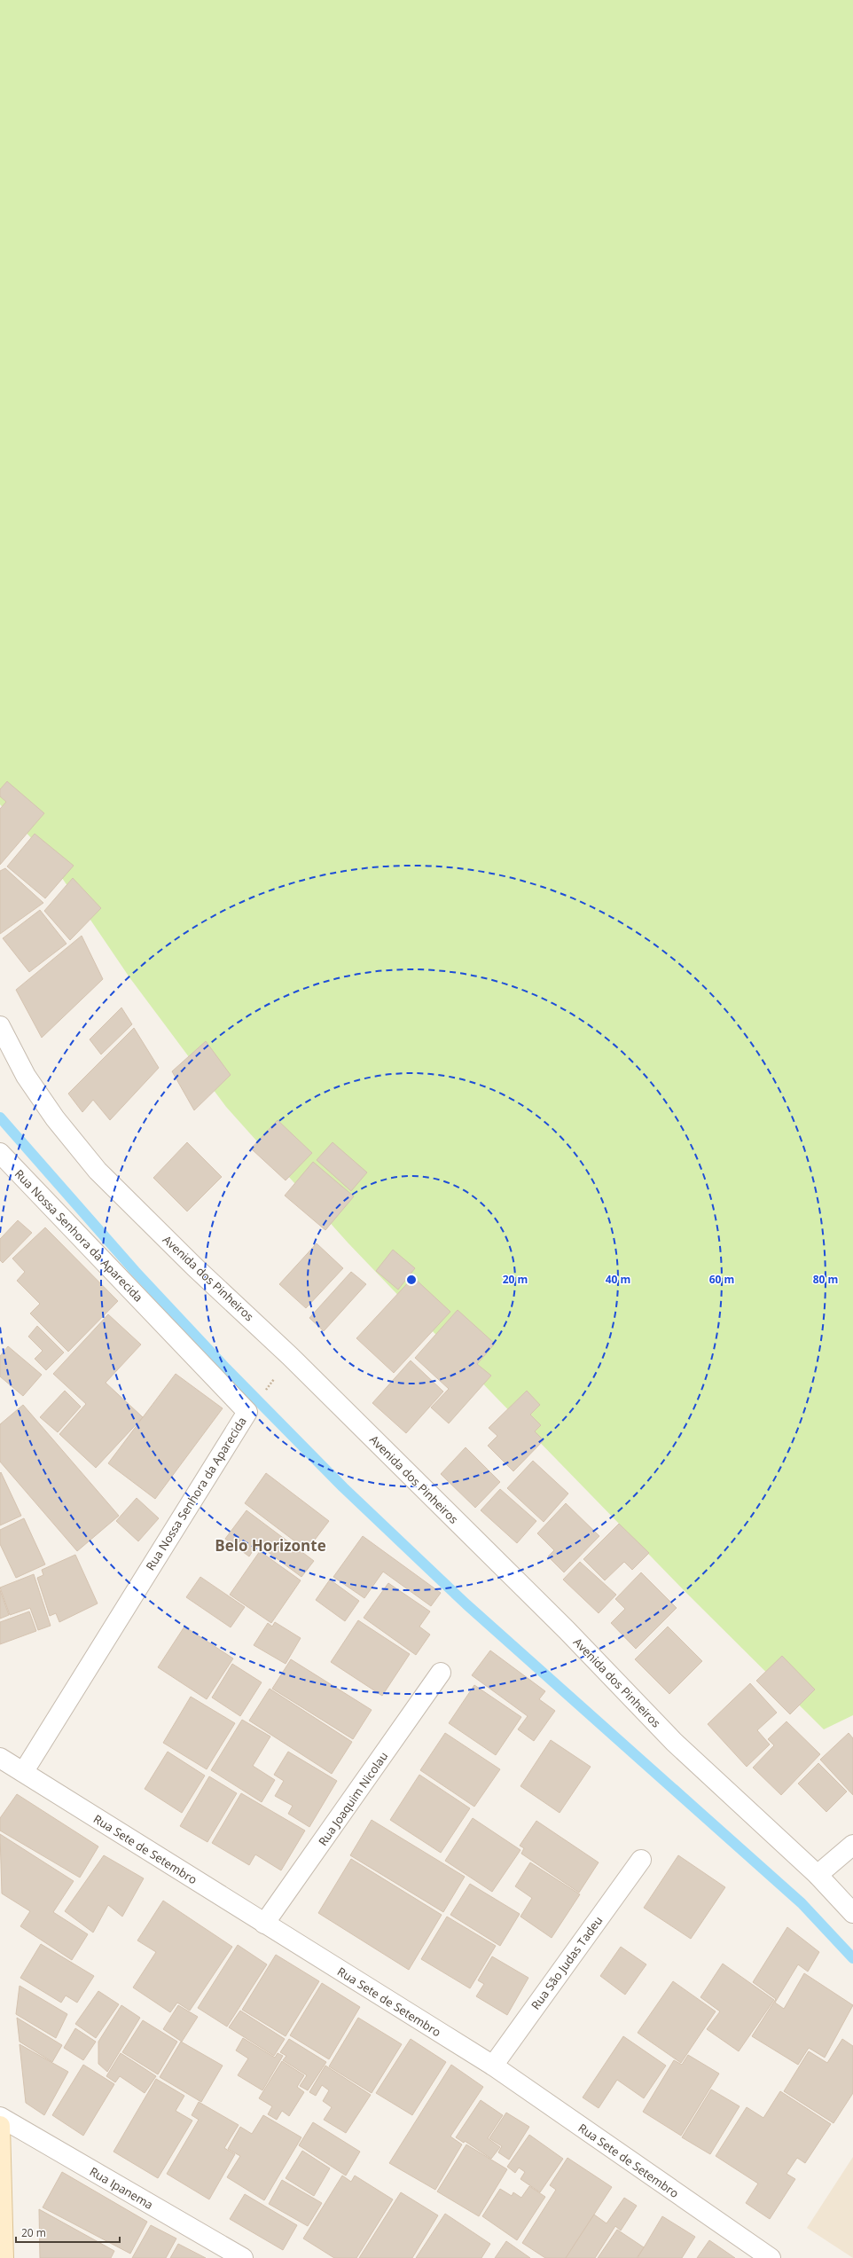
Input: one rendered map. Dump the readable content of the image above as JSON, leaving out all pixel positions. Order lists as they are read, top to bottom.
{
  "streets": {
    "street": [
      "Rua Nossa Senhora da Aparecida",
      "Avenida dos Pinheiros",
      "Rua Joaquim Nicolau",
      "Rua Sete de Setembro",
      "Rua São Judas Tadeu",
      "Rua Ipanema"
    ]
  },
  "crossings": [
    ["Rua Nossa Senhora da Aparecida", "Rua Sete de Setembro"],
    ["Rua Joaquim Nicolau", "Rua Sete de Setembro"],
    ["Rua Sete de Setembro", "Rua São Judas Tadeu"]
  ],
  "districts": ["Belo Horizonte"],
  "scale_bar": "20 m",
  "rings": [
    "20 m",
    "40 m",
    "60 m",
    "80 m"
  ]
}
